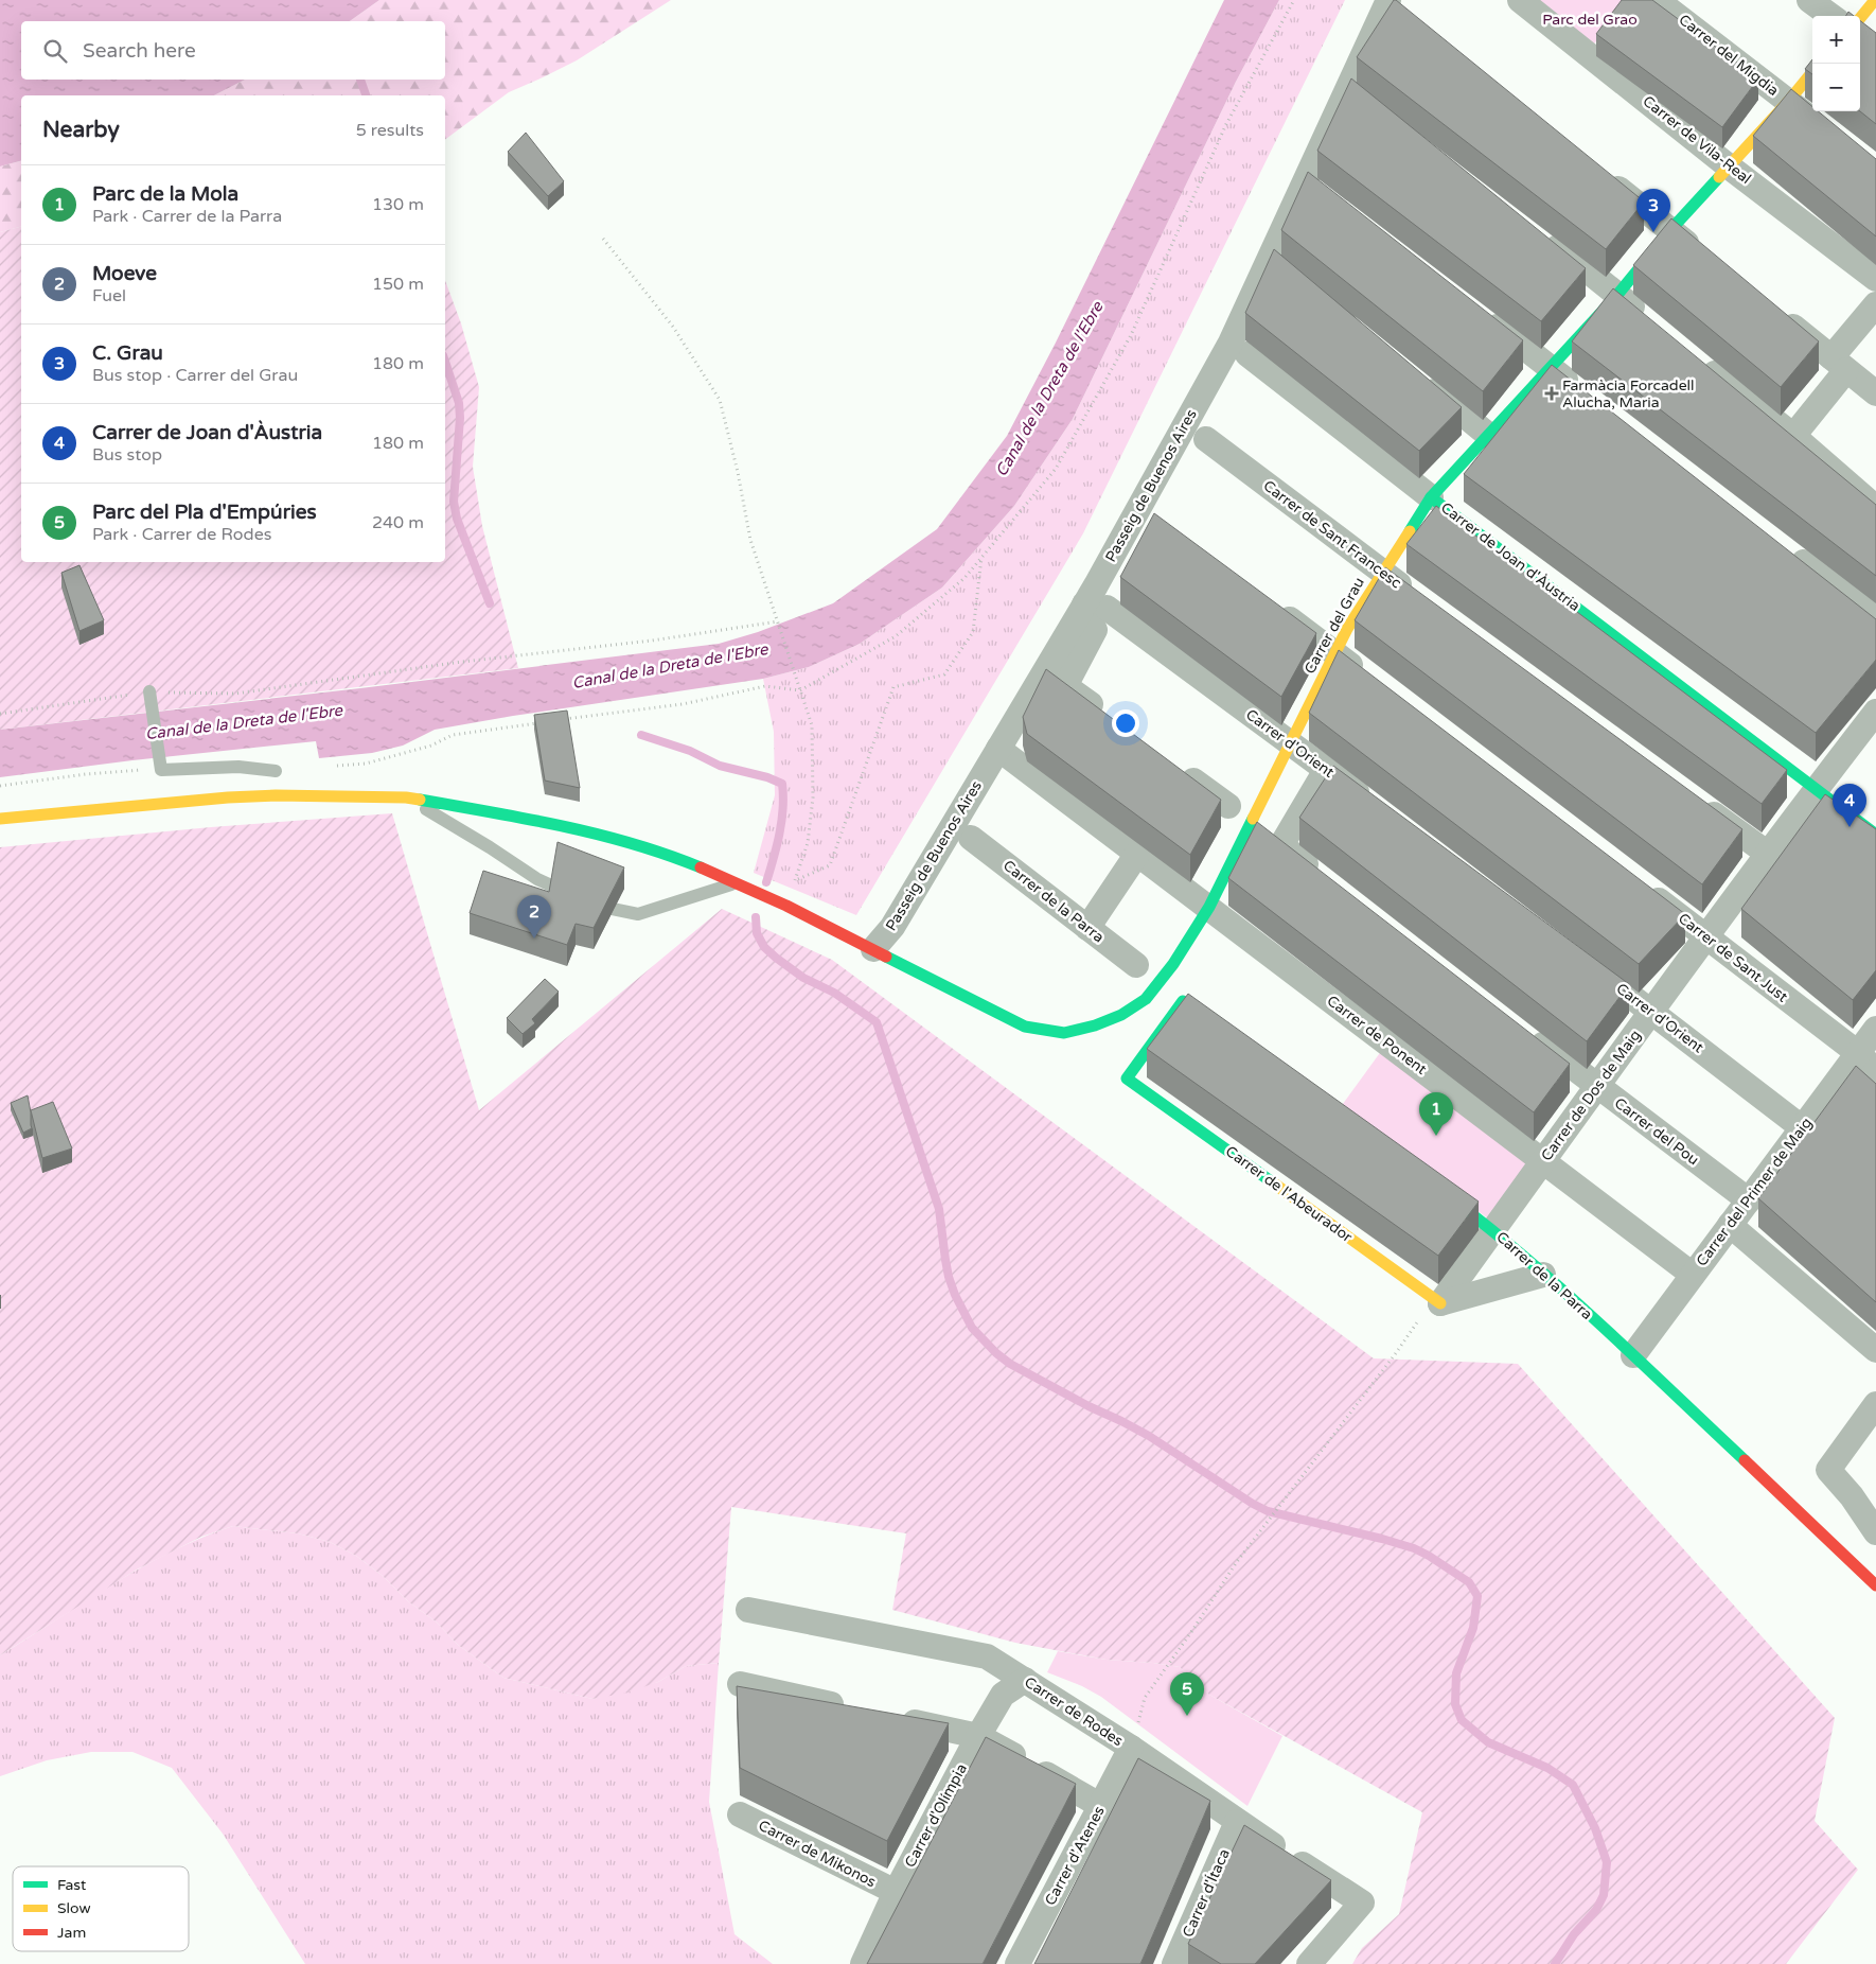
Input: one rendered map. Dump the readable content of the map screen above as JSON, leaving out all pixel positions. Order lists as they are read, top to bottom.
{
  "streets": {
    "street": [
      "Carrer del Migdia",
      "Carrer de Vila-Real",
      "Passeig de Buenos Aires",
      "Carrer de Sant Francesc",
      "Carrer de Joan d'Àustria",
      "Carrer del Grau",
      "Carrer d'Orient",
      "Carrer de la Parra",
      "Carrer de Sant Just",
      "Carrer de Ponent",
      "Carrer de Dos de Maig",
      "Carrer del Pou",
      "Carrer del Primer de Maig",
      "Carrer de l'Abeurador",
      "Carrer de Rodes",
      "Carrer d'Olímpia",
      "Carrer de Mikonos",
      "Carrer d'Atenes",
      "Carrer d'Ítaca"
    ]
  },
  "crossings": [
    ["Carrer del Migdia", "Carrer del Grau"],
    ["Carrer de Vila-Real", "Carrer del Grau"],
    ["Passeig de Buenos Aires", "Carrer del Grau"],
    ["Passeig de Buenos Aires", "Carrer d'Orient"],
    ["Passeig de Buenos Aires", "Carrer de Ponent"],
    ["Carrer de Sant Francesc", "Carrer del Grau"],
    ["Carrer de Joan d'Àustria", "Carrer del Grau"],
    ["Carrer de Joan d'Àustria", "Carrer de Dos de Maig"],
    ["Carrer del Grau", "Carrer d'Orient"],
    ["Carrer del Grau", "Carrer de Ponent"],
    ["Carrer d'Orient", "Carrer de Dos de Maig"],
    ["Carrer d'Orient", "Carrer del Primer de Maig"],
    ["Carrer de la Parra", "Carrer de Dos de Maig"],
    ["Carrer de la Parra", "Carrer del Primer de Maig"],
    ["Carrer de Sant Just", "Carrer de Dos de Maig"],
    ["Carrer de Sant Just", "Carrer del Primer de Maig"],
    ["Carrer de Ponent", "Carrer de Dos de Maig"],
    ["Carrer de Ponent", "Carrer del Primer de Maig"],
    ["Carrer de Dos de Maig", "Carrer del Pou"],
    ["Carrer de Dos de Maig", "Carrer de l'Abeurador"],
    ["Carrer del Pou", "Carrer del Primer de Maig"],
    ["Carrer de Rodes", "Carrer d'Olímpia"],
    ["Carrer de Rodes", "Carrer d'Atenes"],
    ["Carrer de Rodes", "Carrer d'Ítaca"],
    ["Carrer d'Olímpia", "Carrer de Mikonos"]
  ],
  "water": ["Canal de la Dreta de l'Ebre"],
  "parks": ["Parc del Grao"],
  "places": {
    "health": ["Farmàcia Forcadell Alucha, Maria"]
  },
  "legend": ["Fast", "Slow", "Jam"],
  "page": {
    "map_buttons": ["+", "−"],
    "search": "Search here",
    "heading": ["Nearby", "5 results"],
    "list": [
      {
        "mark": "1",
        "name": "Parc de la Mola",
        "note": "Park · Carrer de la Parra",
        "value": "130 m"
      },
      {
        "mark": "2",
        "name": "Moeve",
        "note": "Fuel",
        "value": "150 m"
      },
      {
        "mark": "3",
        "name": "C. Grau",
        "note": "Bus stop · Carrer del Grau",
        "value": "180 m"
      },
      {
        "mark": "4",
        "name": "Carrer de Joan d'Àustria",
        "note": "Bus stop",
        "value": "180 m"
      },
      {
        "mark": "5",
        "name": "Parc del Pla d'Empúries",
        "note": "Park · Carrer de Rodes",
        "value": "240 m"
      }
    ],
    "pins": [
      "3",
      "4",
      "2",
      "1",
      "5"
    ]
  }
}
